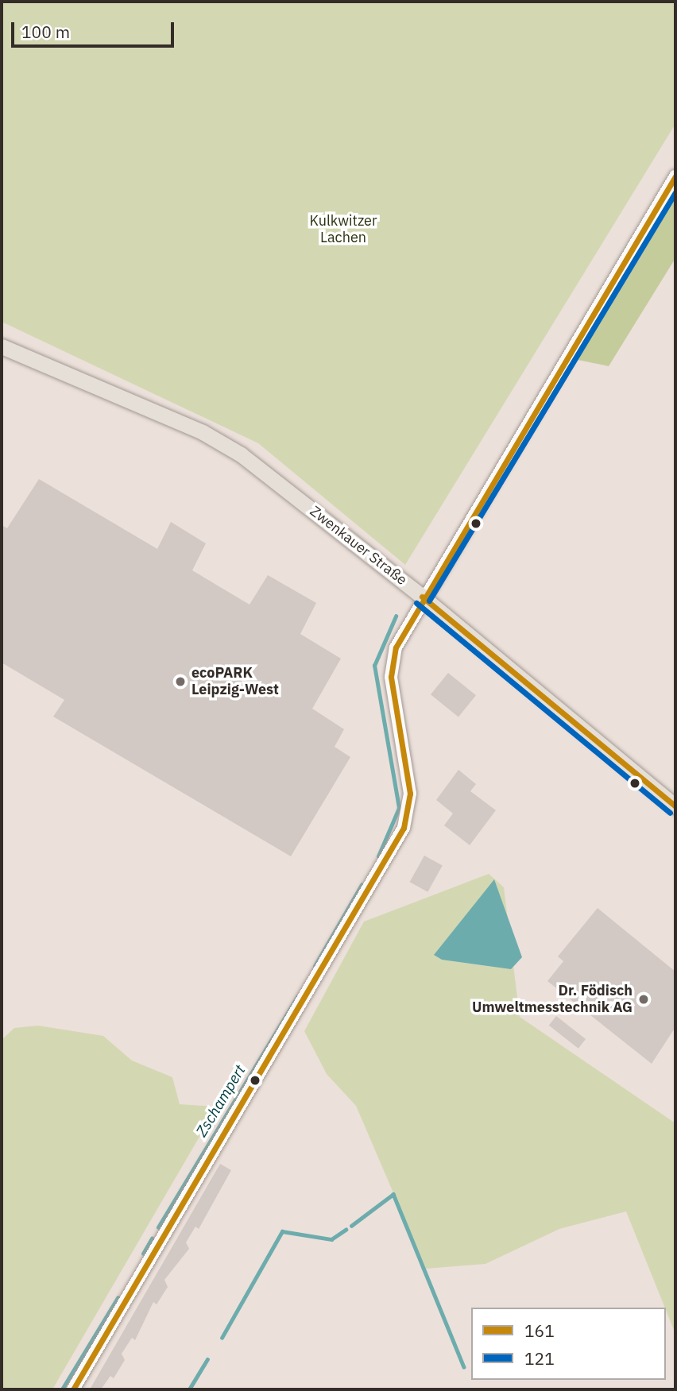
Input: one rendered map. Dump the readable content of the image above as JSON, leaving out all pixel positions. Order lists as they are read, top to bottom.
{
  "streets": {
    "main road": ["Zwenkauer Straße"]
  },
  "water": ["Zschampert"],
  "parks": ["Kulkwitzer Lachen"],
  "places": ["ecoPARK Leipzig-West", "Dr. Födisch Umweltmesstechnik AG"],
  "lines": ["transit line 161", "transit line 121"],
  "legend": ["161", "121"],
  "scale_bar": "100 m"
}
